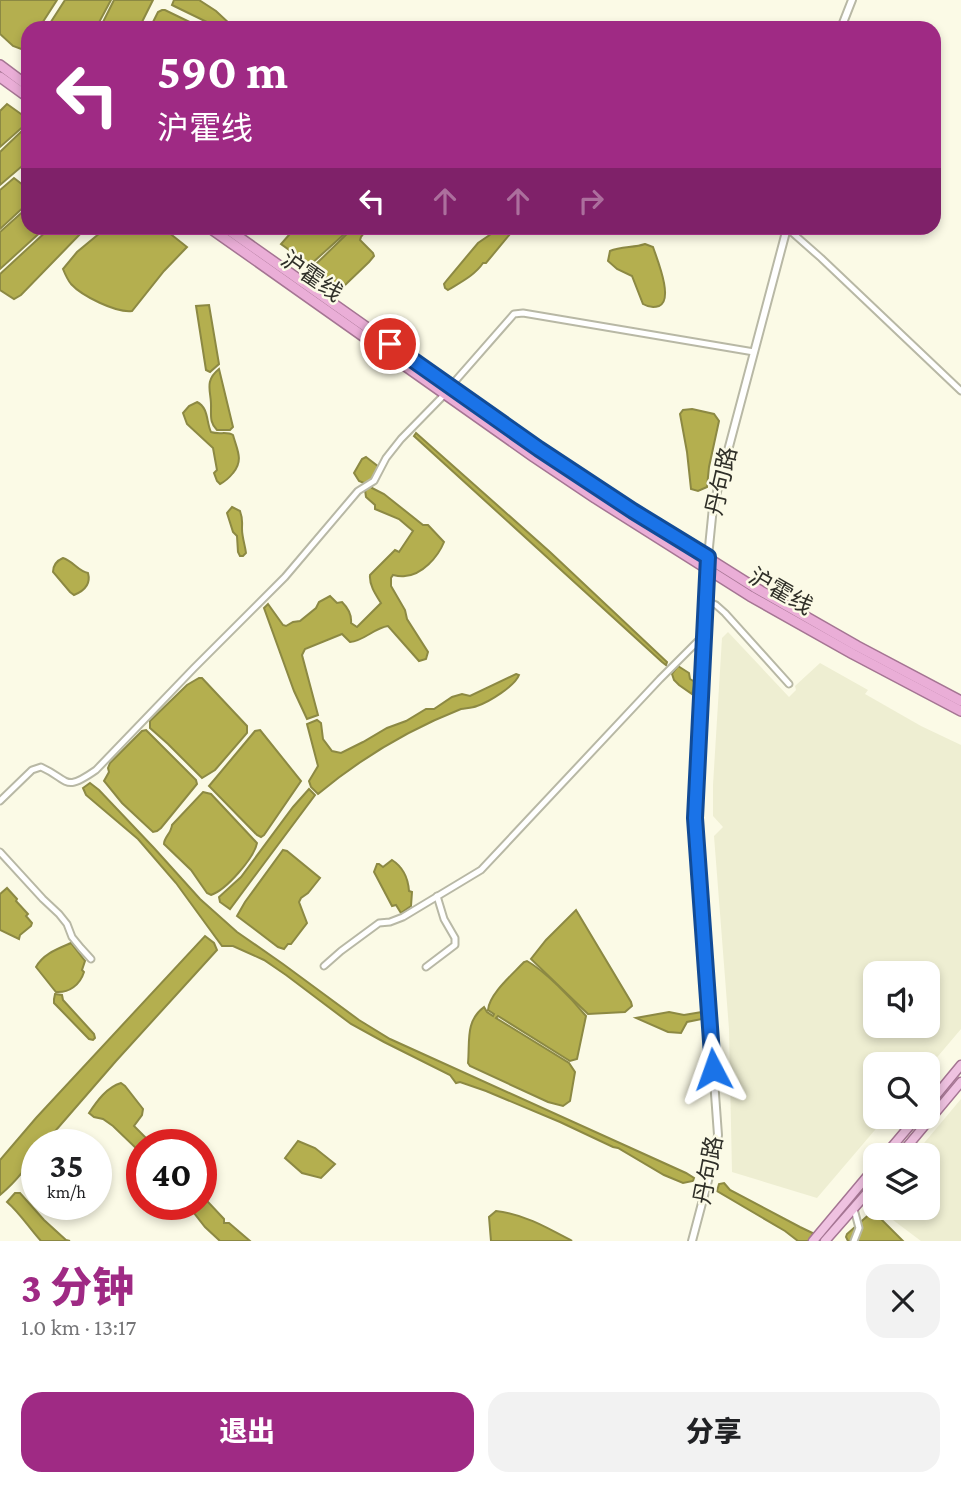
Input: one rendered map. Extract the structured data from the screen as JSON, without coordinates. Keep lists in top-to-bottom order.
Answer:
{
  "streets": {
    "highway": ["沪霍线"],
    "street": ["丹句路"]
  },
  "crossings": [
    ["沪霍线", "丹句路"]
  ],
  "page": {
    "turn": ["590 m", "沪霍线"],
    "speed": "35 km/h",
    "limit": "40",
    "heading": ["3 分钟", "1.0 km · 13:17"],
    "buttons": ["退出", "分享"]
  }
}
